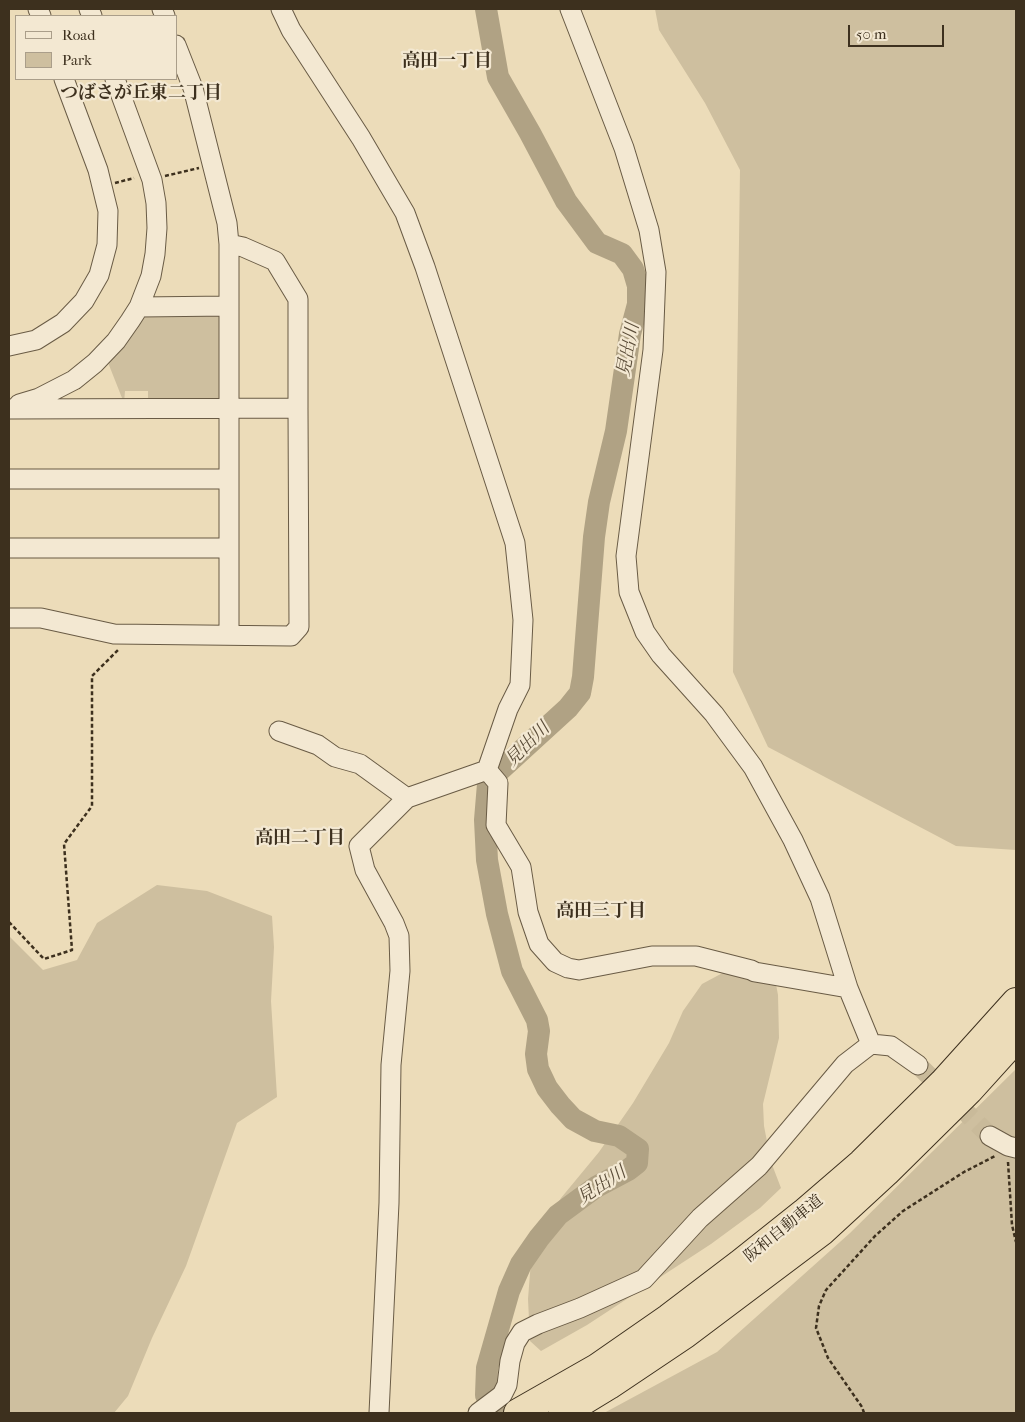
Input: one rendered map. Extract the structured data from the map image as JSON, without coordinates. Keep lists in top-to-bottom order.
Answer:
{
  "streets": {
    "highway": ["阪和自動車道"]
  },
  "districts": [
    "高田一丁目",
    "つばさが丘東二丁目",
    "高田二丁目",
    "高田三丁目"
  ],
  "water": ["見出川"],
  "legend": ["Road", "Park"],
  "scale_bar": "50 m"
}
